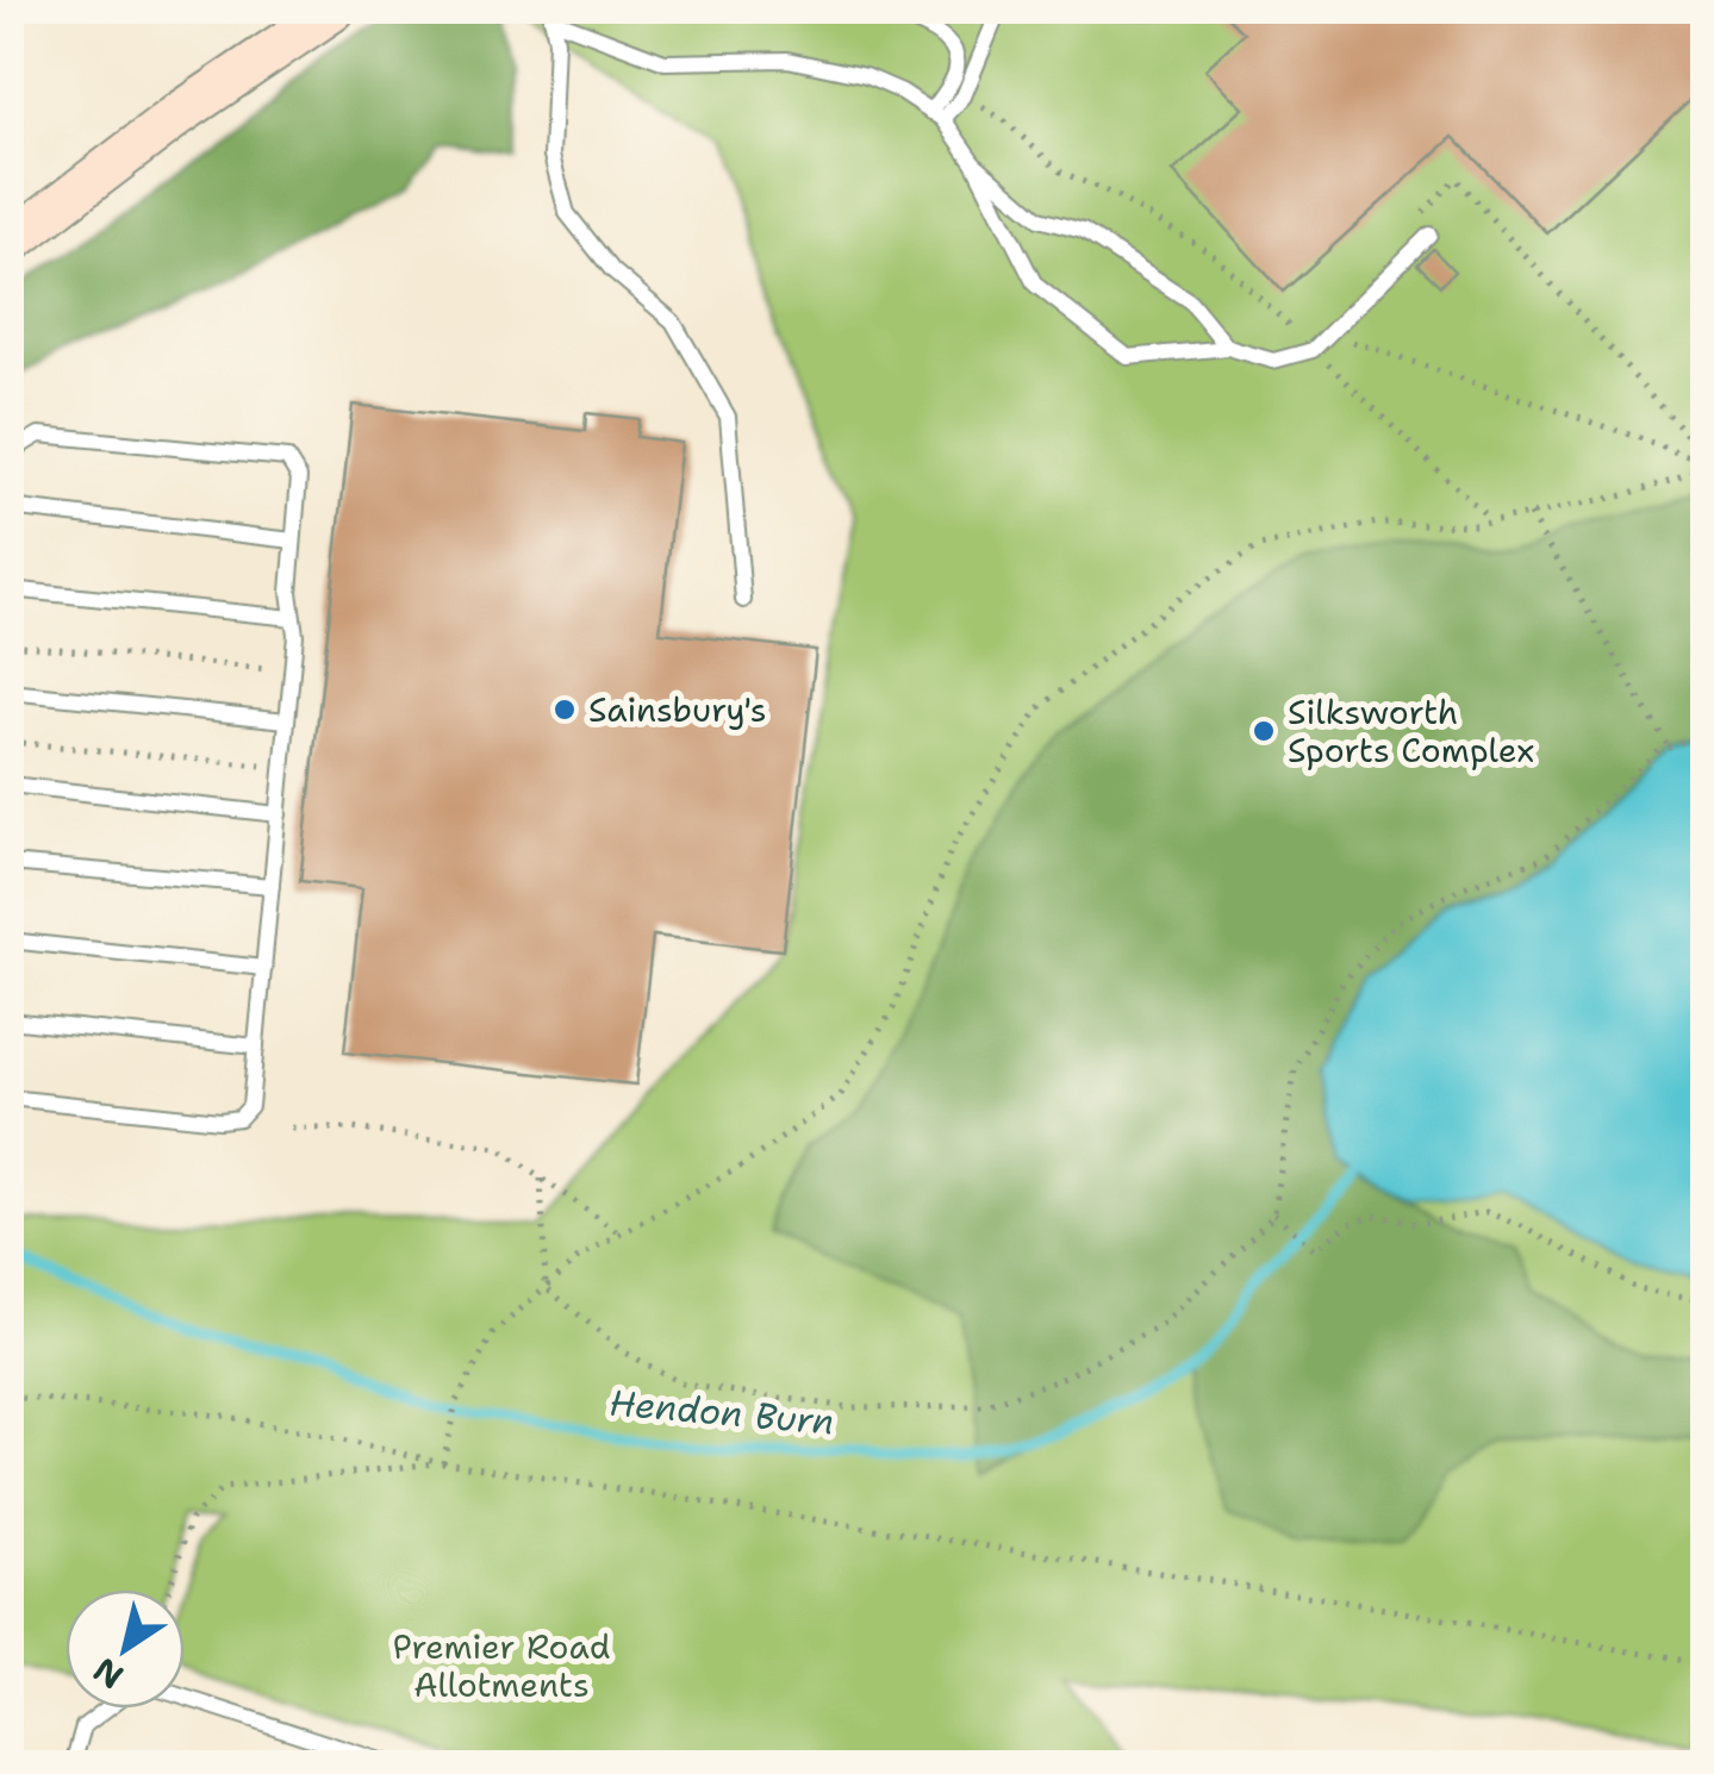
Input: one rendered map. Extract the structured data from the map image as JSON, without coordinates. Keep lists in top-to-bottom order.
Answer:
{
  "water": ["Hendon Burn"],
  "parks": ["Premier Road Allotments"],
  "places": ["Sainsbury's", "Silksworth Sports Complex"],
  "north": "bottom left"
}
